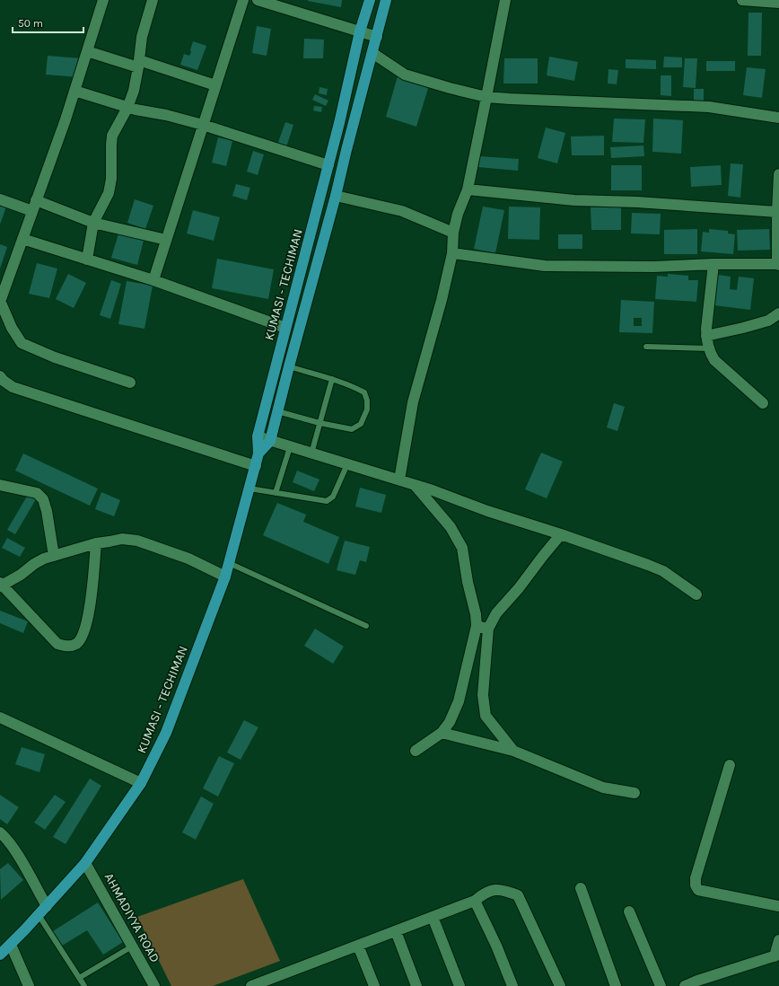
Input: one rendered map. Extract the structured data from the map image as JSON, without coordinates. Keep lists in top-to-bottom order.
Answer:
{
  "streets": {
    "highway": ["KUMASI - TECHIMAN"],
    "street": ["AHMADIYYA ROAD"]
  },
  "crossings": [
    ["KUMASI - TECHIMAN", "AHMADIYYA ROAD"]
  ],
  "scale_bar": "50 m"
}
